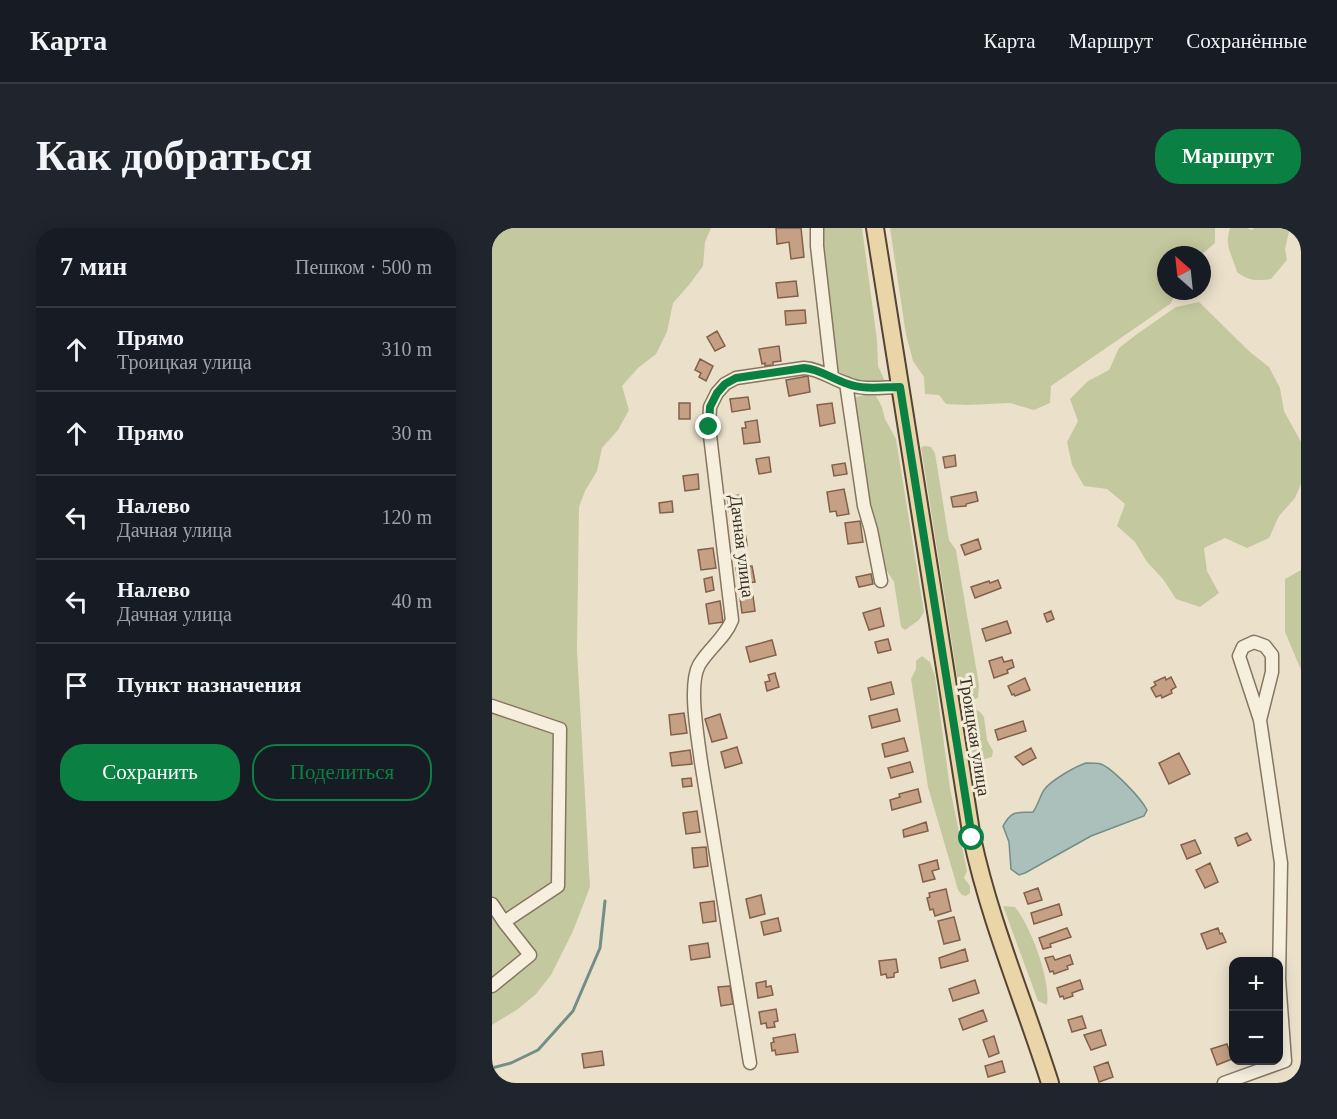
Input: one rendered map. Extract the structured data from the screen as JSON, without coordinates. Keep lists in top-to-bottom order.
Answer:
{
  "streets": {
    "main road": ["Троицкая улица"],
    "street": ["Дачная улица"]
  },
  "crossings": [
    ["Дачная улица", "Троицкая улица"]
  ],
  "north": "top left",
  "page": {
    "header": "Карта",
    "nav": ["Карта", "Маршрут", "Сохранённые"],
    "buttons": [
      "Маршрут",
      ["Сохранить", "Поделиться"]
    ],
    "title": "Как добраться",
    "heading": ["7 мин", "Пешком · 500 m"],
    "list": [
      ["Прямо", "Троицкая улица", "310 m"],
      ["Прямо", "30 m"],
      ["Налево", "Дачная улица", "120 m"],
      ["Налево", "Дачная улица", "40 m"],
      "Пункт назначения"
    ],
    "map_buttons": ["+", "−"]
  }
}
